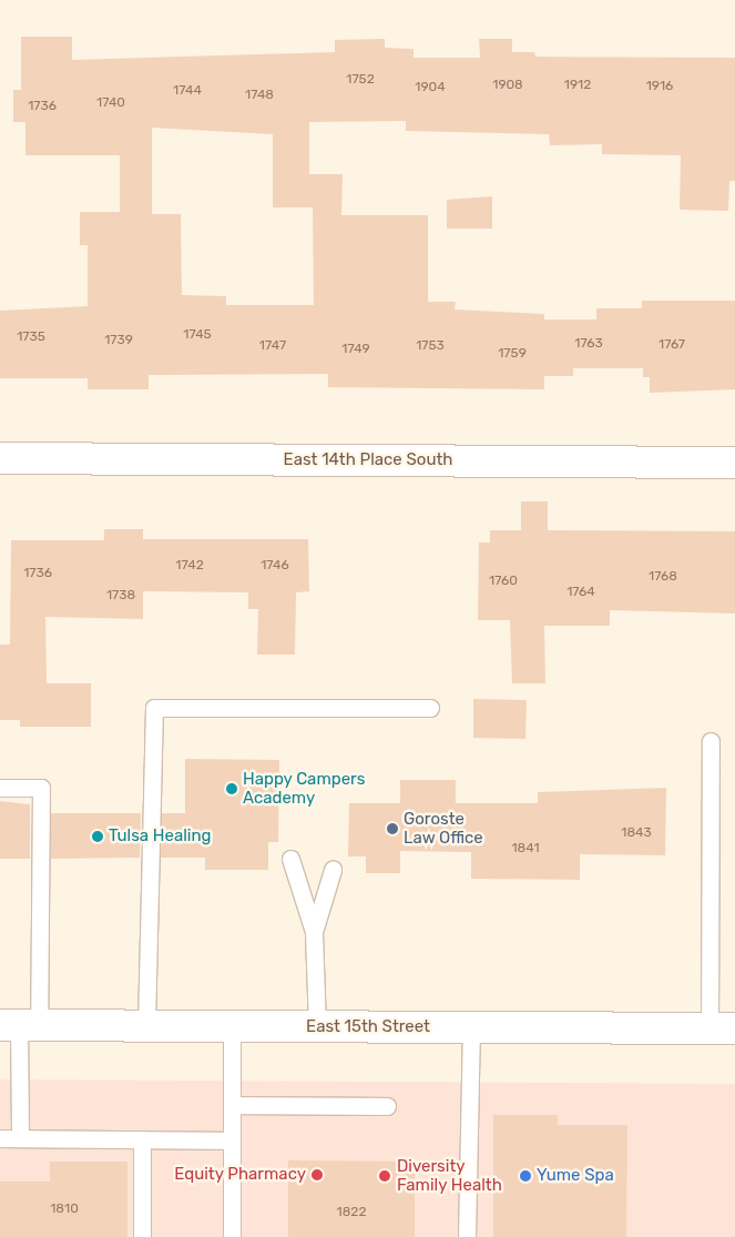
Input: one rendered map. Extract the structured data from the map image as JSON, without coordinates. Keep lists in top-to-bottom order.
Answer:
{
  "streets": {
    "street": ["East 14th Place South", "East 15th Street"]
  },
  "places": [
    "Happy Campers Academy",
    "Goroste Law Office",
    "Tulsa Healing",
    "Equity Pharmacy",
    "Diversity Family Health",
    "Yume Spa"
  ],
  "house_numbers": [
    "1752",
    "1908",
    "1912",
    "1916",
    "1904",
    "1744",
    "1748",
    "1740",
    "1736",
    "1745",
    "1735",
    "1739",
    "1763",
    "1767",
    "1747",
    "1753",
    "1749",
    "1759",
    "1742",
    "1746",
    "1736",
    "1768",
    "1760",
    "1764",
    "1738",
    "1843",
    "1841",
    "1810",
    "1822"
  ]
}
